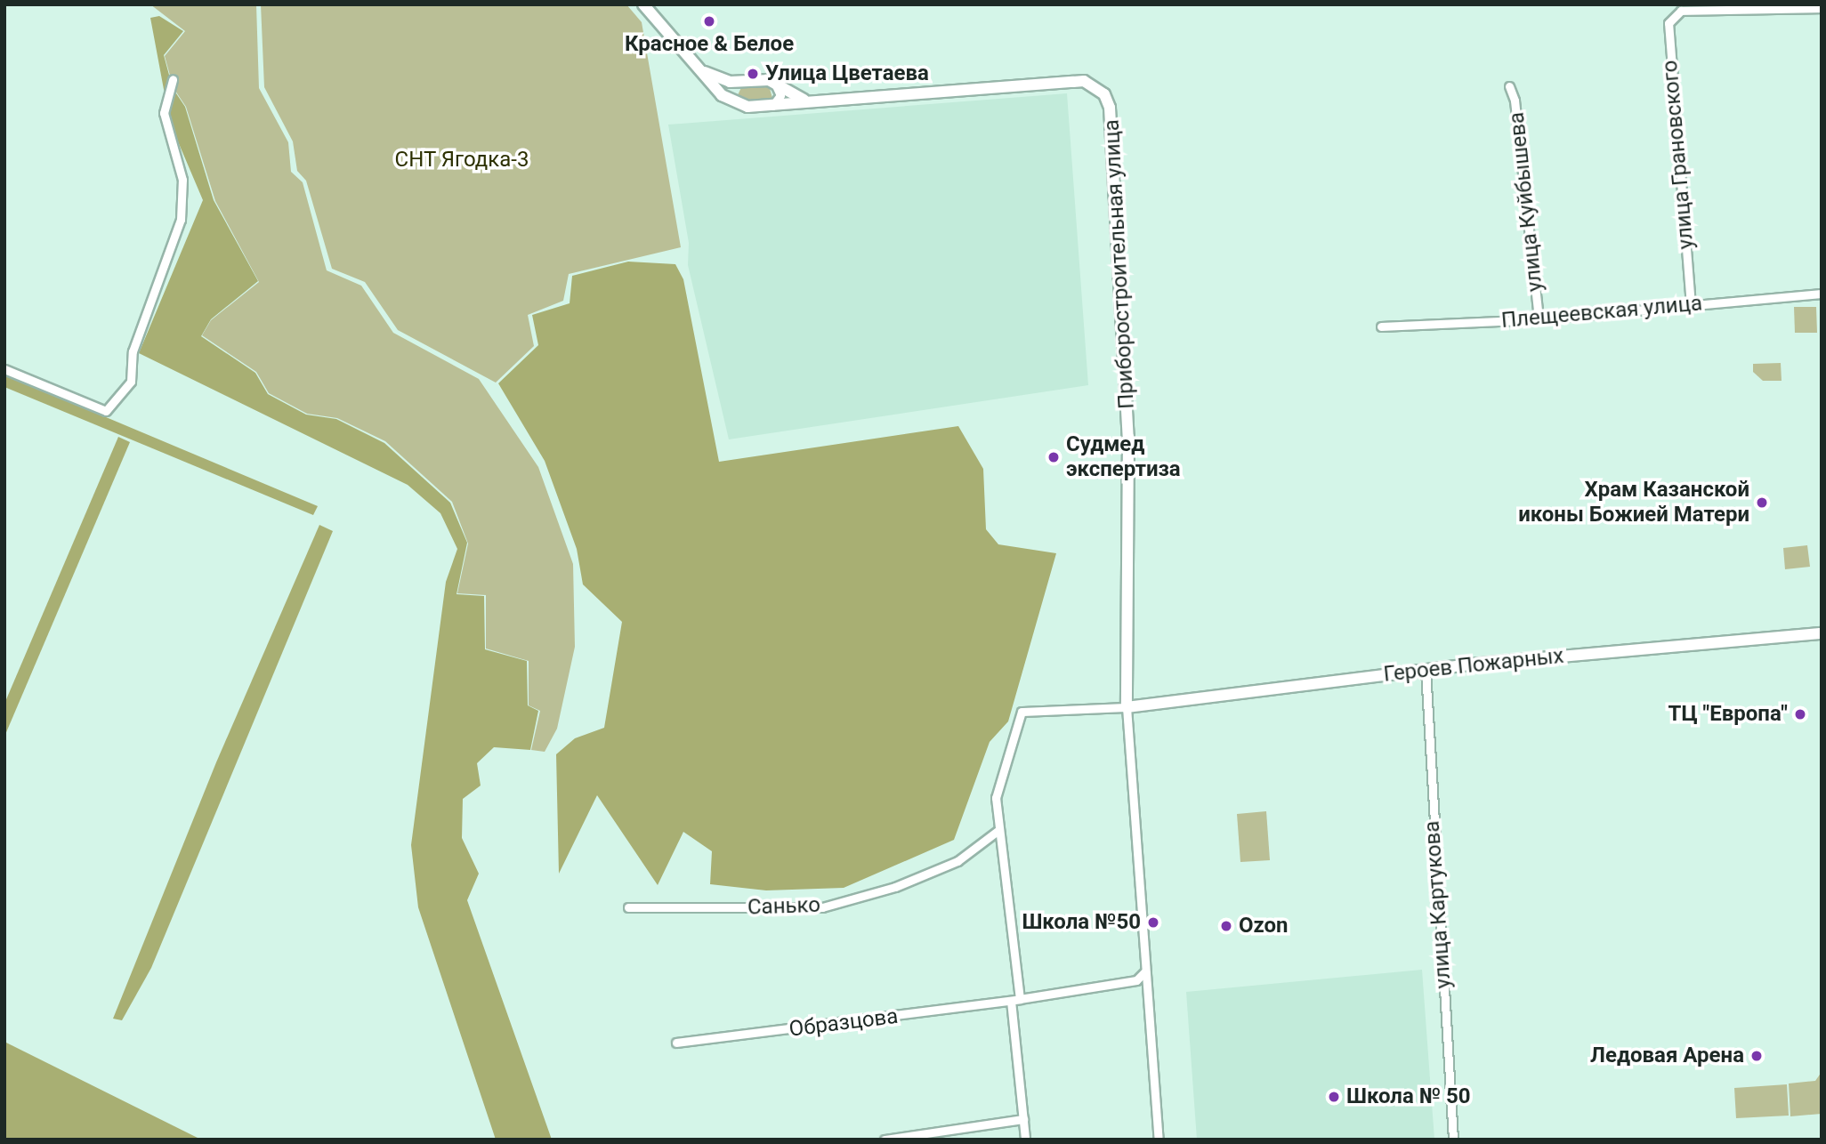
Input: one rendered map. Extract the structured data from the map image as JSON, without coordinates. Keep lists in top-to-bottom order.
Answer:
{
  "streets": {
    "main road": ["Приборостроительная улица", "Героев Пожарных"],
    "street": [
      "улица Грановского",
      "улица Куйбышева",
      "Плещеевская улица",
      "улица Картукова",
      "Санько",
      "Образцова"
    ]
  },
  "crossings": [
    ["улица Грановского", "Плещеевская улица"],
    ["улица Куйбышева", "Плещеевская улица"],
    ["Приборостроительная улица", "Героев Пожарных"],
    ["Героев Пожарных", "улица Картукова"]
  ],
  "parks": ["СНТ Ягодка-3"],
  "places": [
    "Красное & Белое",
    "Улица Цветаева",
    "Судмед экспертиза",
    "Храм Казанской иконы Божией Матери",
    "ТЦ \"Европа\"",
    "Школа №50",
    "Ozon",
    "Ледовая Арена",
    "Школа № 50"
  ]
}
